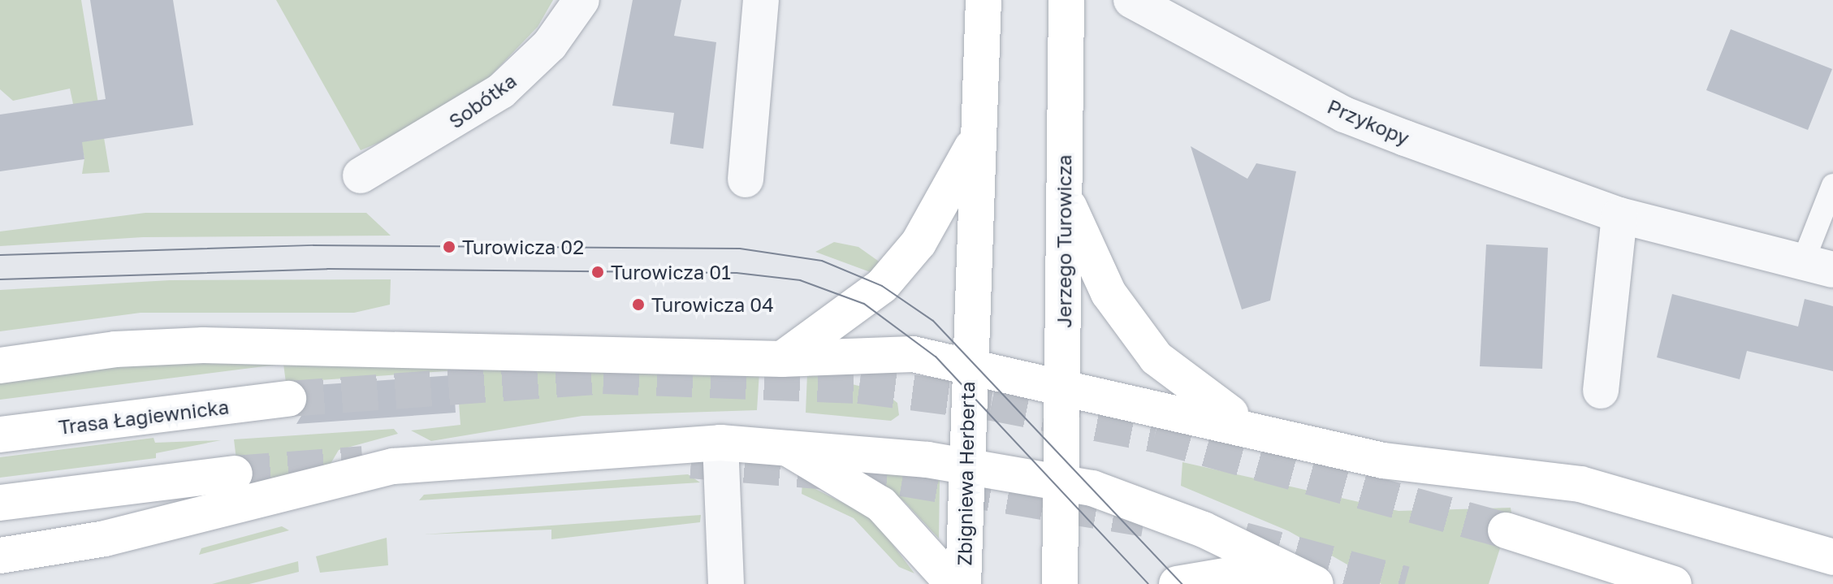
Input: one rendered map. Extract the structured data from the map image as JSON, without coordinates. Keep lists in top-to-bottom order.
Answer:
{
  "streets": {
    "main road": ["Jerzego Turowicza", "Trasa Łagiewnicka", "Zbigniewa Herberta"],
    "street": ["Sobótka", "Przykopy"]
  },
  "places": ["Turowicza 02", "Turowicza 01", "Turowicza 04"]
}
